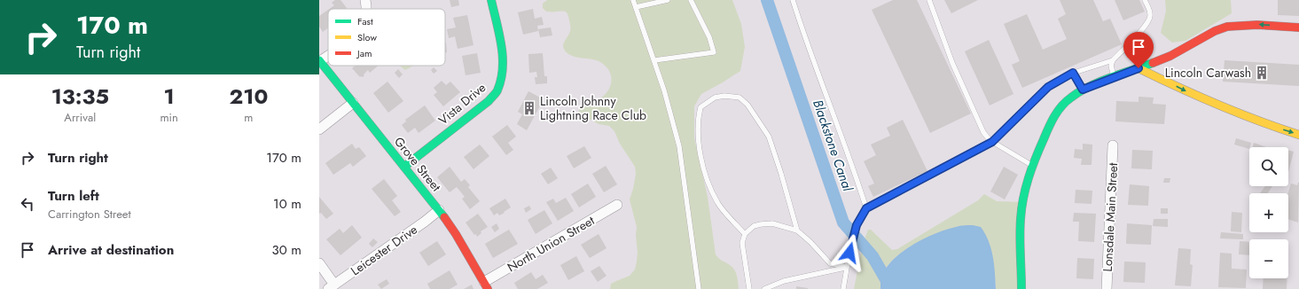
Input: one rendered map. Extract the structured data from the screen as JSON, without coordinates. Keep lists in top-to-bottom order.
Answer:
{
  "streets": {
    "street": [
      "Vista Drive",
      "Grove Street",
      "Lonsdale Main Street",
      "North Union Street",
      "Leicester Drive"
    ]
  },
  "crossings": [
    ["Vista Drive", "Grove Street"],
    ["Grove Street", "North Union Street"],
    ["Grove Street", "Leicester Drive"]
  ],
  "water": ["Blackstone Canal"],
  "places": {
    "building": ["Lincoln Carwash", "Lincoln Johnny Lightning Race Club"]
  },
  "legend": ["Fast", "Slow", "Jam"],
  "page": {
    "turn": ["170 m", "Turn right"],
    "eta": [
      "13:35",
      "Arrival",
      "1",
      "min",
      "210",
      "m"
    ],
    "list": [
      {
        "name": "Turn right",
        "value": "170 m"
      },
      {
        "name": "Turn left",
        "note": "Carrington Street",
        "value": "10 m"
      },
      {
        "name": "Arrive at destination",
        "value": "30 m"
      }
    ],
    "map_buttons": ["+", "−"]
  }
}
